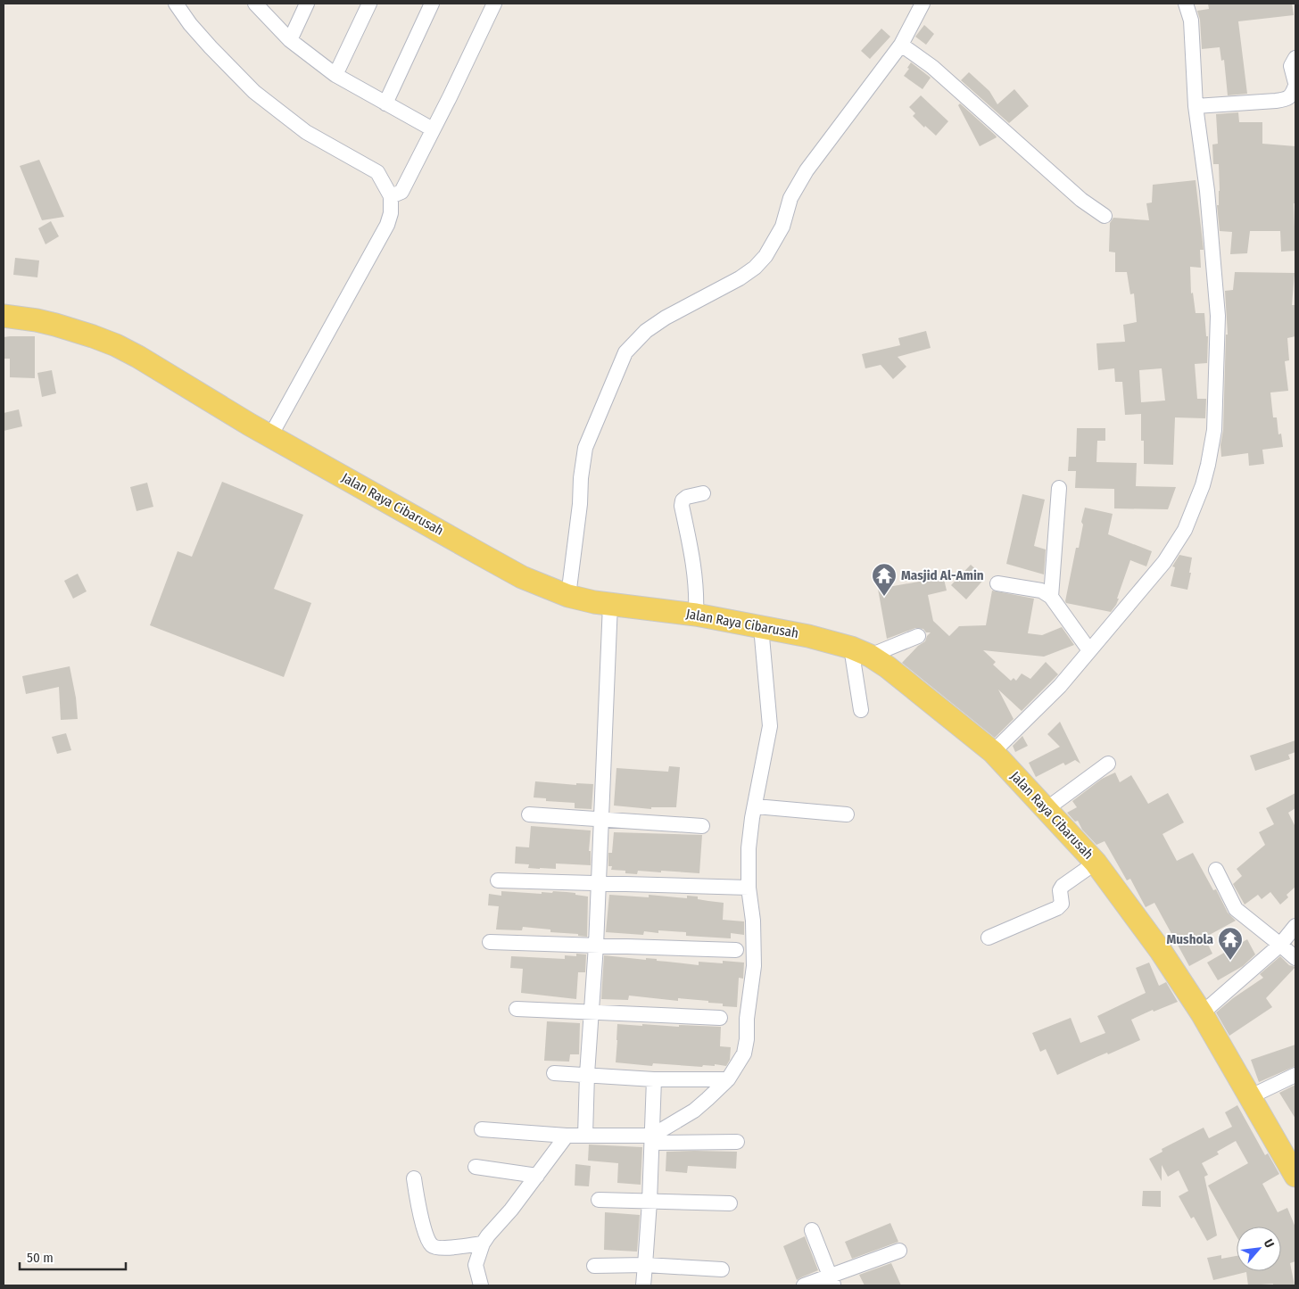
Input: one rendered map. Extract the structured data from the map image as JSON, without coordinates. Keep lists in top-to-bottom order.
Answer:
{
  "streets": {
    "main road": ["Jalan Raya Cibarusah"]
  },
  "places": {
    "temple": ["Masjid Al-Amin", "Mushola"]
  },
  "scale_bar": "50 m",
  "north": "top right"
}
